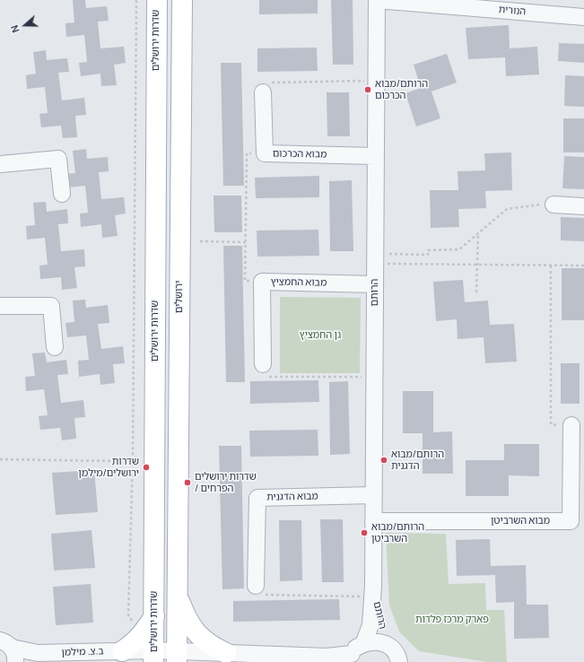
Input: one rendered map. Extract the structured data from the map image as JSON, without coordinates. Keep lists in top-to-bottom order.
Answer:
{
  "streets": {
    "main road": ["שדרות ירושלים", "ירושלים"],
    "street": [
      "הנורית",
      "מבוא הכרכום",
      "מבוא החמציץ",
      "הרותם",
      "מבוא הדגנית",
      "מבוא השרביטן",
      "ב.צ. מילמן"
    ]
  },
  "crossings": [
    ["הנורית", "הרותם"],
    ["שדרות ירושלים", "ב.צ. מילמן"],
    ["מבוא הכרכום", "הרותם"],
    ["מבוא החמציץ", "הרותם"],
    ["הרותם", "מבוא הדגנית"],
    ["הרותם", "מבוא השרביטן"],
    ["הרותם", "ב.צ. מילמן"]
  ],
  "parks": ["גן החמציץ", "פארק מרכז פלדות"],
  "places": [
    "הרותם/מבוא הכרכום",
    "הרותם/מבוא הדגנית",
    "שדרות ירושלים/מילמן",
    "שדרות ירושלים / הפרחים",
    "הרותם/מבוא השרביטן"
  ],
  "north": "left"
}
